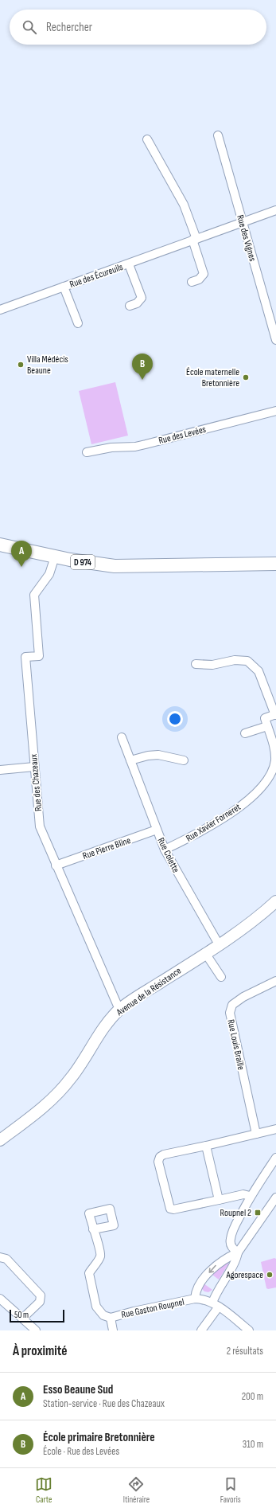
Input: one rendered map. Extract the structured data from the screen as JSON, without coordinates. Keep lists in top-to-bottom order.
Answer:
{
  "streets": {
    "main road": ["D 974", "Avenue de la Résistance"],
    "street": [
      "Rue des Vignes",
      "Rue des Écureuils",
      "Rue des Levées",
      "Rue des Chazeaux",
      "Rue Xavier Forneret",
      "Rue Pierre Bline",
      "Rue Colette",
      "Rue Louis Braille",
      "Rue Gaston Roupnel"
    ]
  },
  "crossings": [
    ["Rue des Vignes", "Rue des Écureuils"],
    ["D 974", "Rue des Chazeaux"],
    ["Rue des Chazeaux", "Rue Pierre Bline"],
    ["Rue des Chazeaux", "Avenue de la Résistance"],
    ["Rue Xavier Forneret", "Rue Colette"],
    ["Rue Pierre Bline", "Rue Colette"],
    ["Rue Colette", "Avenue de la Résistance"]
  ],
  "places": {
    "other": ["Villa Médécis Beaune", "École maternelle Bretonnière", "Agorespace"],
    "transit": ["Roupnel 2"]
  },
  "scale_bar": "50 m",
  "page": {
    "search": "Rechercher",
    "pins": ["B", "A"],
    "scale": "50 m",
    "heading": ["À proximité", "2 résultats"],
    "list": [
      {
        "mark": "A",
        "name": "Esso Beaune Sud",
        "note": "Station-service · Rue des Chazeaux",
        "value": "200 m"
      },
      {
        "mark": "B",
        "name": "École primaire Bretonnière",
        "note": "École · Rue des Levées",
        "value": "310 m"
      }
    ],
    "nav": ["Carte", "Itinéraire", "Favoris"]
  }
}
